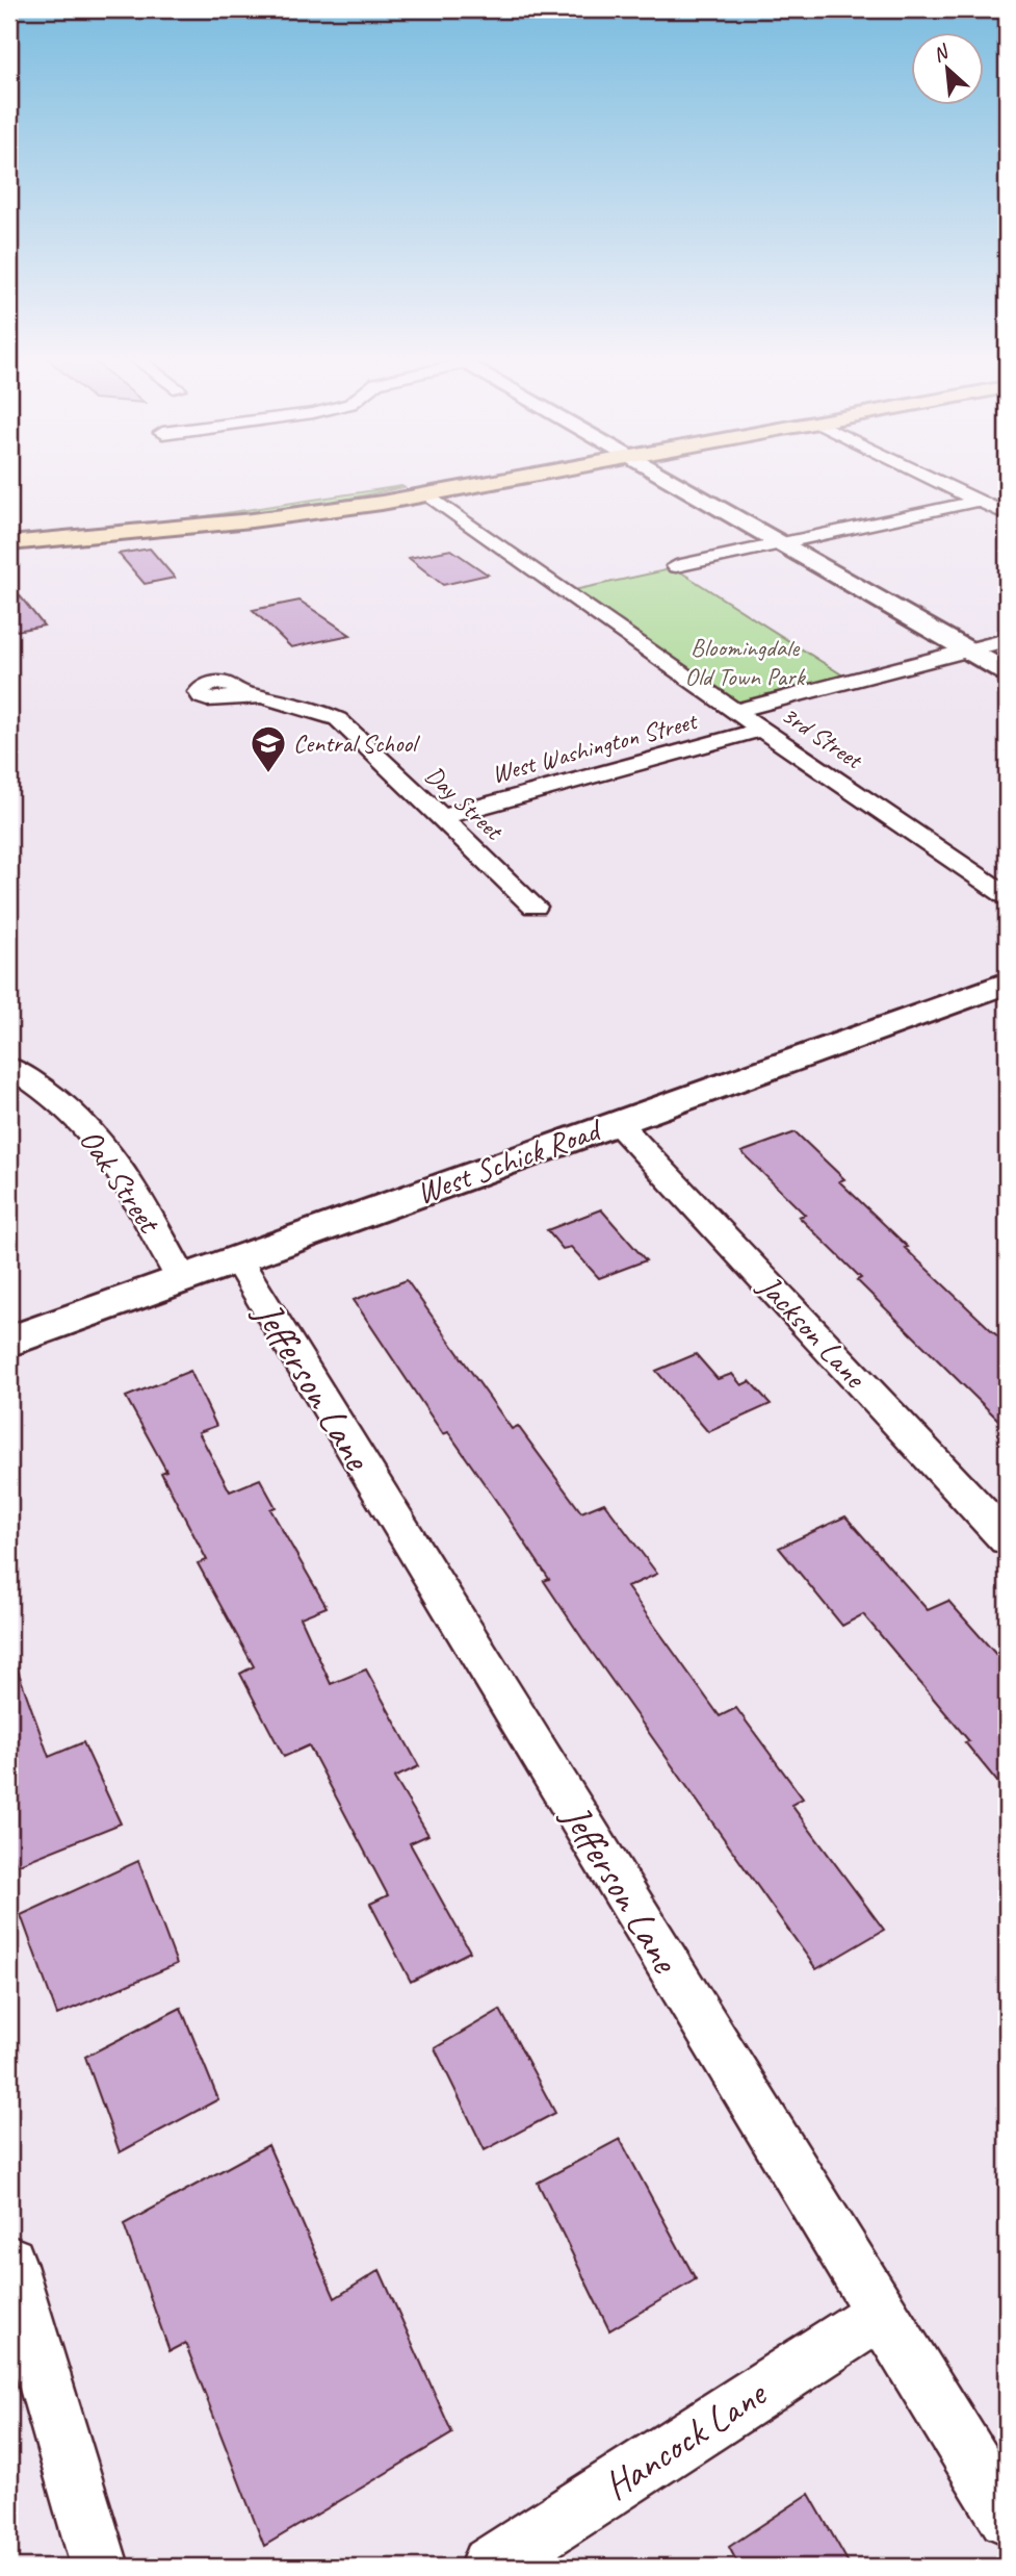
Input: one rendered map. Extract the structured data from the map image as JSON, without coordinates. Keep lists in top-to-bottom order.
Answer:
{
  "streets": {
    "main road": ["West Schick Road"],
    "street": [
      "3rd Street",
      "West Washington Street",
      "Day Street",
      "Oak Street",
      "Jackson Lane",
      "Jefferson Lane",
      "Hancock Lane"
    ]
  },
  "crossings": [
    ["3rd Street", "West Washington Street"],
    ["West Washington Street", "Day Street"],
    ["West Schick Road", "Oak Street"],
    ["West Schick Road", "Jackson Lane"],
    ["West Schick Road", "Jefferson Lane"],
    ["Jefferson Lane", "Hancock Lane"]
  ],
  "parks": ["Bloomingdale Old Town Park"],
  "places": {
    "school or university": ["Central School"]
  },
  "north": "top left"
}
